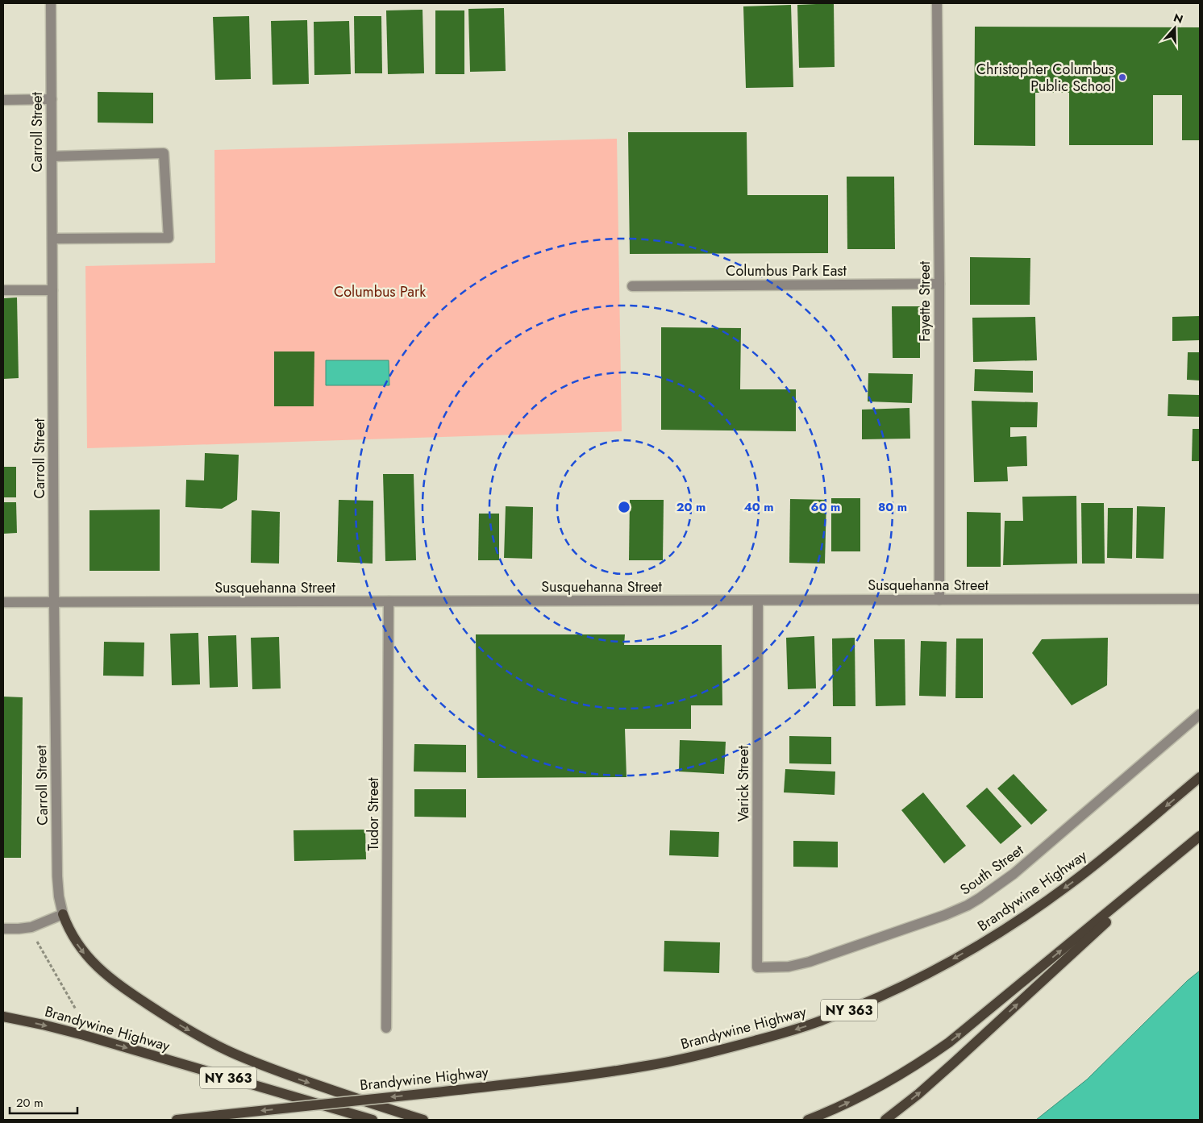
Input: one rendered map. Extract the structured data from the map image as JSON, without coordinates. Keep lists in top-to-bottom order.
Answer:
{
  "streets": {
    "main road": ["Brandywine Highway", "NY 363"],
    "street": [
      "Carroll Street",
      "Columbus Park East",
      "Fayette Street",
      "Susquehanna Street",
      "Varick Street",
      "Tudor Street",
      "South Street"
    ]
  },
  "crossings": [
    ["Carroll Street", "Susquehanna Street"],
    ["Columbus Park East", "Fayette Street"],
    ["Fayette Street", "Susquehanna Street"],
    ["Susquehanna Street", "Varick Street"],
    ["Susquehanna Street", "Tudor Street"],
    ["Varick Street", "South Street"]
  ],
  "parks": ["Columbus Park"],
  "places": ["Christopher Columbus Public School"],
  "scale_bar": "20 m",
  "north": "top",
  "rings": [
    "20 m",
    "40 m",
    "60 m",
    "80 m"
  ]
}
